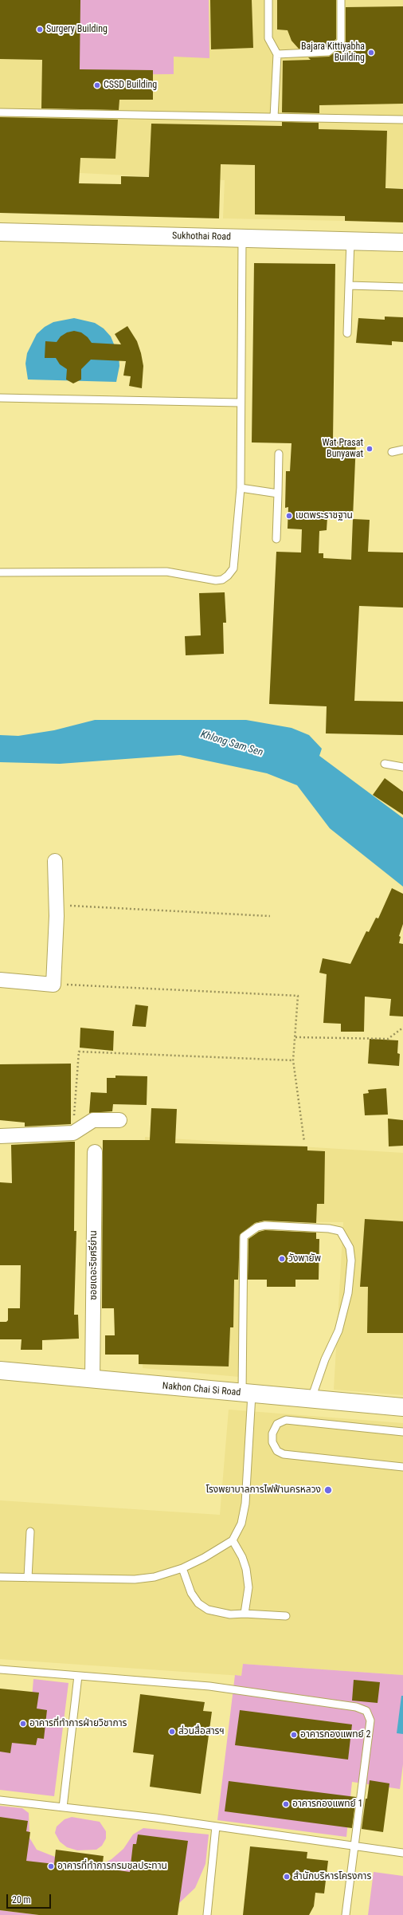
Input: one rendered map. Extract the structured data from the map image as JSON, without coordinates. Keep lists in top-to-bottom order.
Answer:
{
  "streets": {
    "street": ["Sukhothai Road", "ซอยเดอะริชศรีย่าน", "Nakhon Chai Si Road"]
  },
  "crossings": [
    ["ซอยเดอะริชศรีย่าน", "Nakhon Chai Si Road"]
  ],
  "water": ["Khlong Sam Sen"],
  "places": [
    "Surgery Building",
    "Bajara Kittiyabha Building",
    "CSSD Building",
    "Wat Prasat Bunyawat",
    "เขตพระราชฐาน",
    "วังพายัพ",
    "โรงพยาบาลการไฟฟ้านครหลวง",
    "อาคารที่ทำการฝ่ายวิชาการ",
    "ส่วนสื่อสารฯ",
    "อาคารกองแพทย์ 2",
    "อาคารกองแพทย์ 1",
    "อาคารที่ทำการกรมชลประทาน",
    "สำนักบริหารโครงการ"
  ],
  "scale_bar": "20 m"
}
